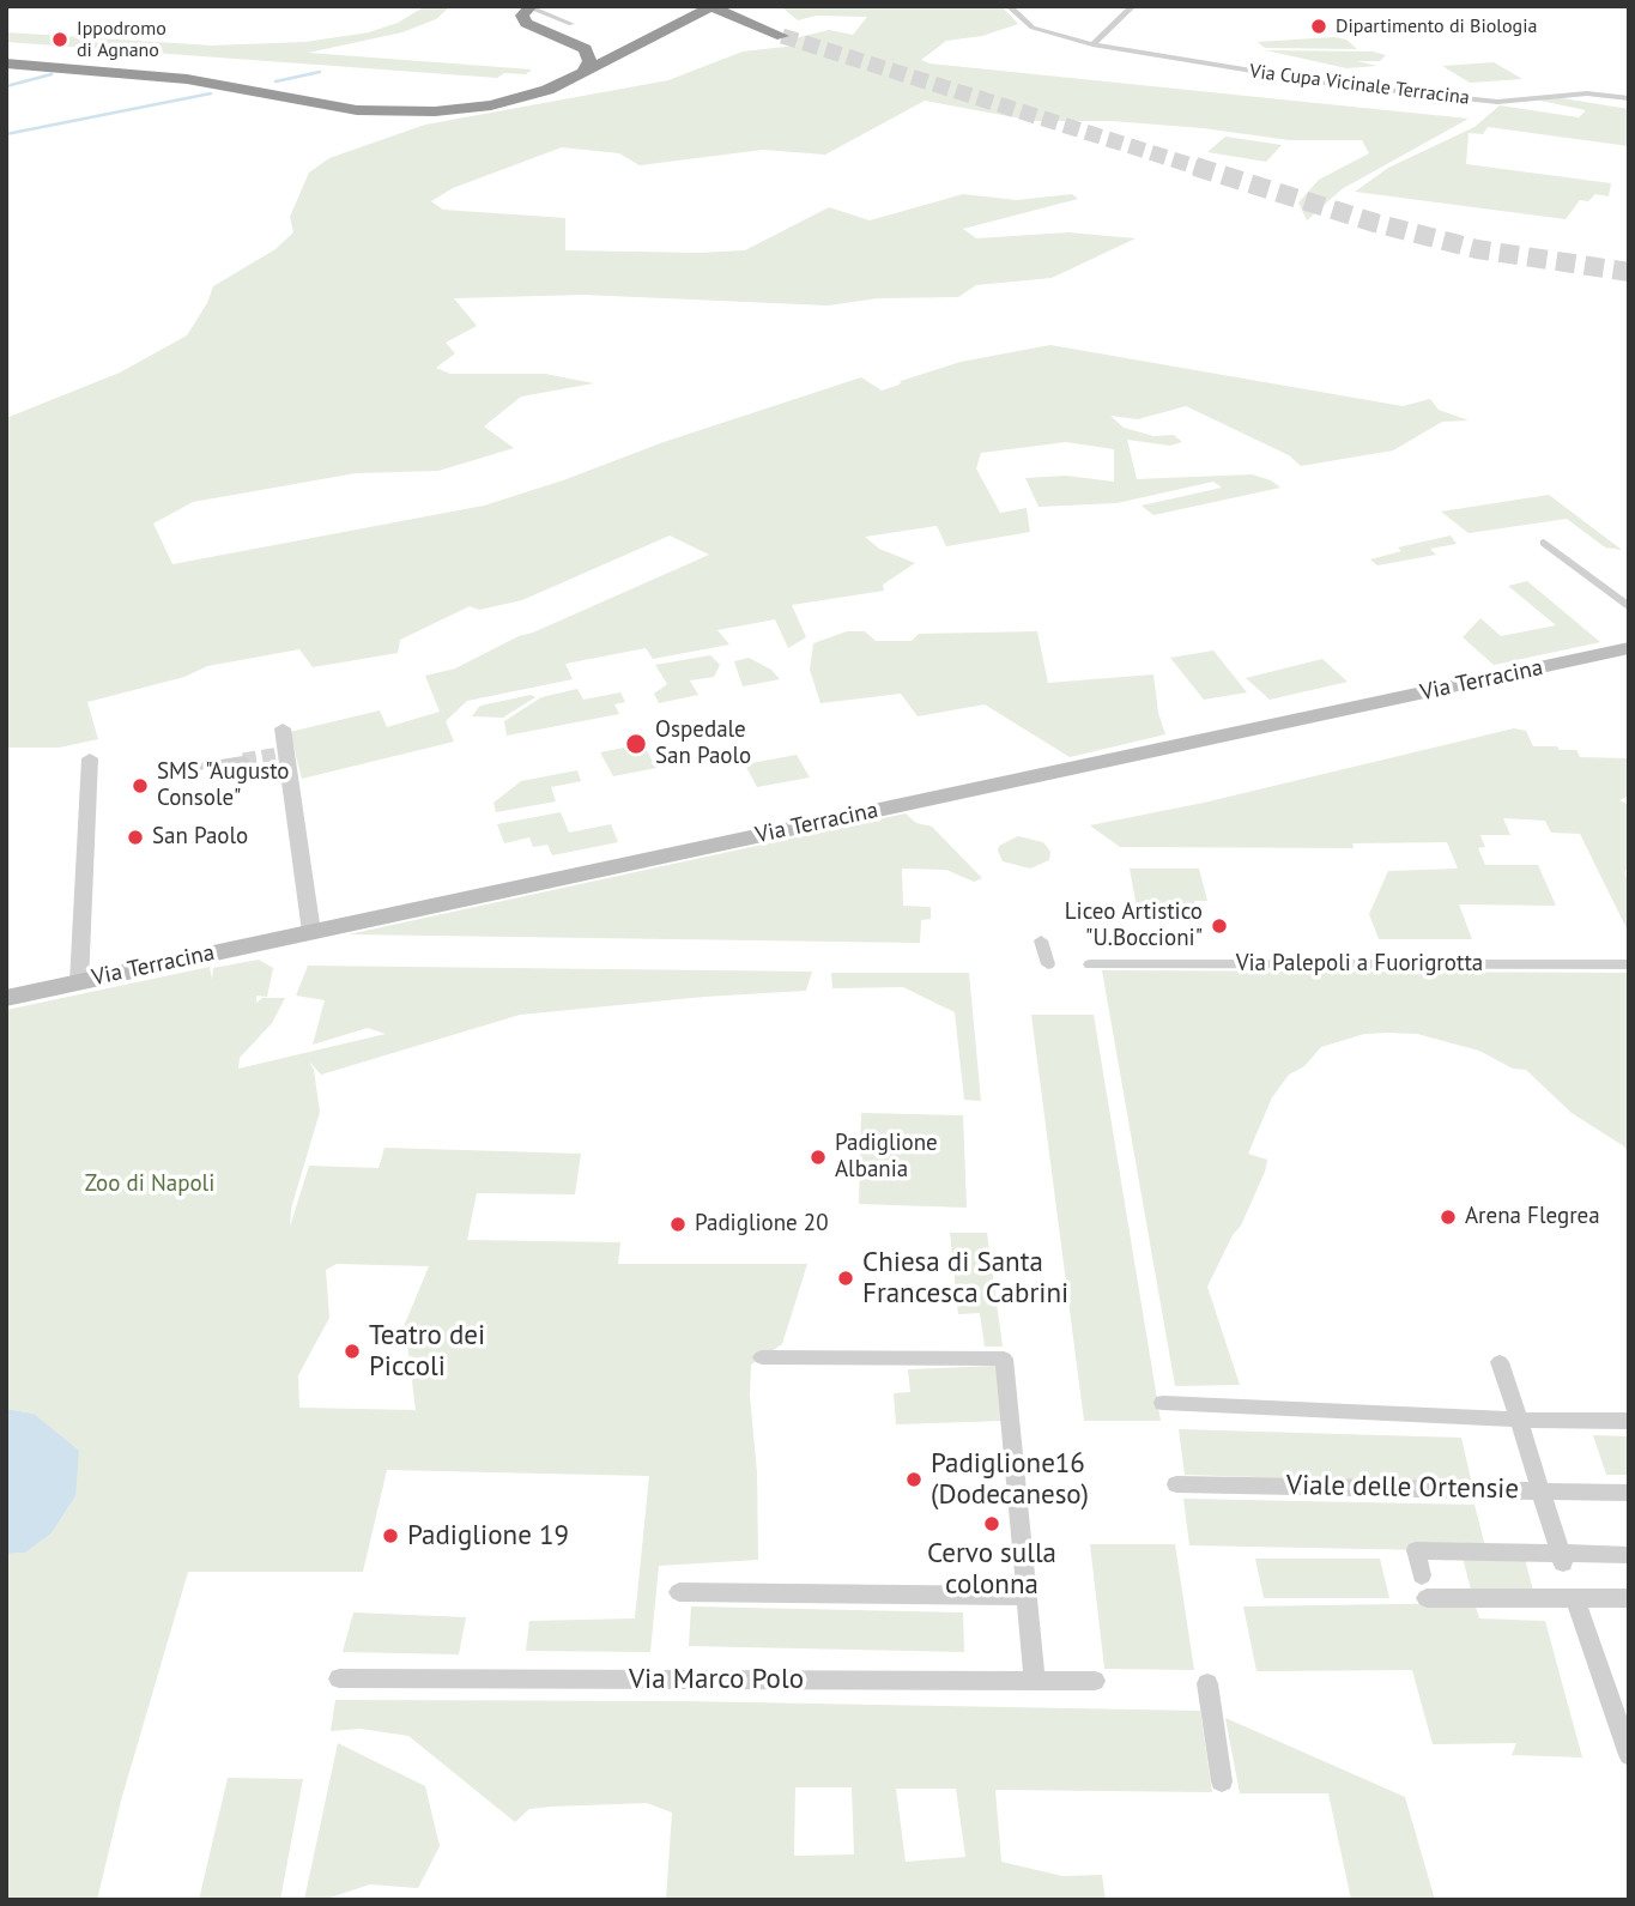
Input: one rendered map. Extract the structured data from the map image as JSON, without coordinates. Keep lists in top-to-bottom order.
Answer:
{
  "streets": {
    "main road": ["Via Terracina"],
    "street": [
      "Via Cupa Vicinale Terracina",
      "Via Palepoli a Fuorigrotta",
      "Viale delle Ortensie",
      "Via Marco Polo"
    ]
  },
  "parks": ["Zoo di Napoli"],
  "places": [
    "Dipartimento di Biologia",
    "Ippodromo di Agnano",
    "Ospedale San Paolo",
    "SMS \"Augusto Console\"",
    "San Paolo",
    "Liceo Artistico \"U.Boccioni\"",
    "Padiglione Albania",
    "Arena Flegrea",
    "Padiglione 20",
    "Chiesa di Santa Francesca Cabrini",
    "Teatro dei Piccoli",
    "Padiglione16 (Dodecaneso)",
    "Cervo sulla colonna",
    "Padiglione 19"
  ]
}
